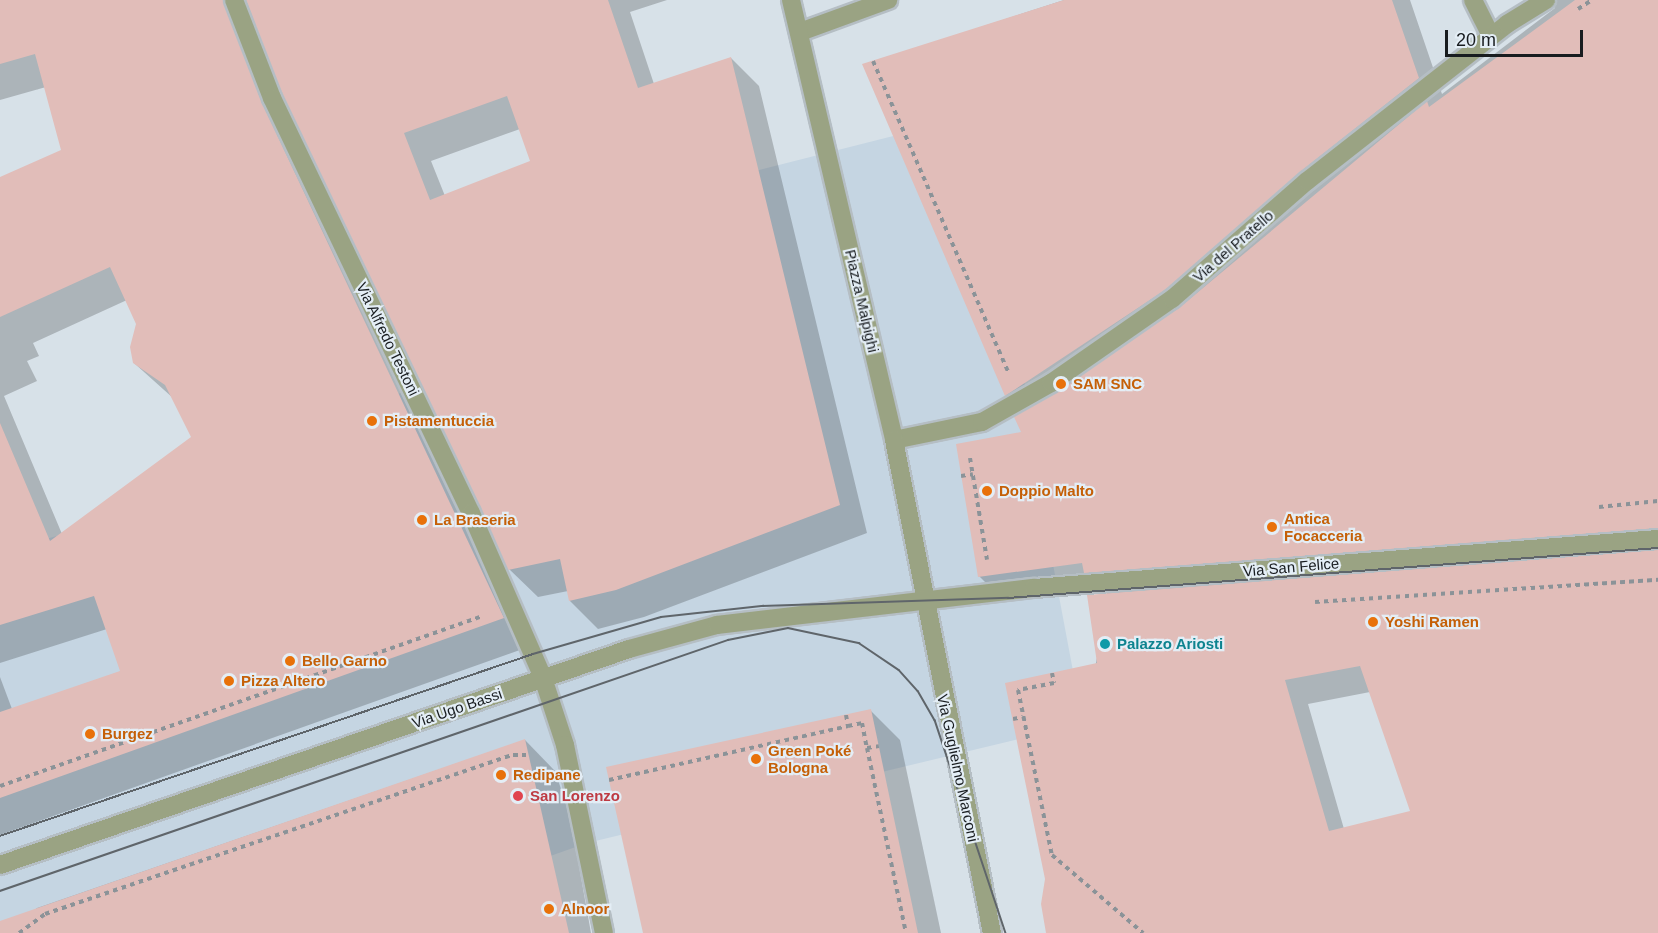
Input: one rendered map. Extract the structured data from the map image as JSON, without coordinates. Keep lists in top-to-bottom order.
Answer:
{
  "streets": {
    "street": [
      "Via del Pratello",
      "Piazza Malpighi",
      "Via Alfredo Testoni",
      "Via San Felice",
      "Via Ugo Bassi",
      "Via Guglielmo Marconi"
    ]
  },
  "crossings": [
    ["Via del Pratello", "Piazza Malpighi"],
    ["Piazza Malpighi", "Via San Felice"],
    ["Piazza Malpighi", "Via Ugo Bassi"],
    ["Piazza Malpighi", "Via Guglielmo Marconi"],
    ["Via Alfredo Testoni", "Via Ugo Bassi"],
    ["Via San Felice", "Via Ugo Bassi"],
    ["Via San Felice", "Via Guglielmo Marconi"],
    ["Via Ugo Bassi", "Via Guglielmo Marconi"]
  ],
  "places": [
    "SAM SNC",
    "Pistamentuccia",
    "Doppio Malto",
    "La Braseria",
    "Antica Focacceria",
    "Yoshi Ramen",
    "Palazzo Ariosti",
    "Bello Garno",
    "Pizza Altero",
    "Burgez",
    "Green Poké Bologna",
    "Redipane",
    "San Lorenzo",
    "Alnoor"
  ],
  "scale_bar": "20 m"
}
